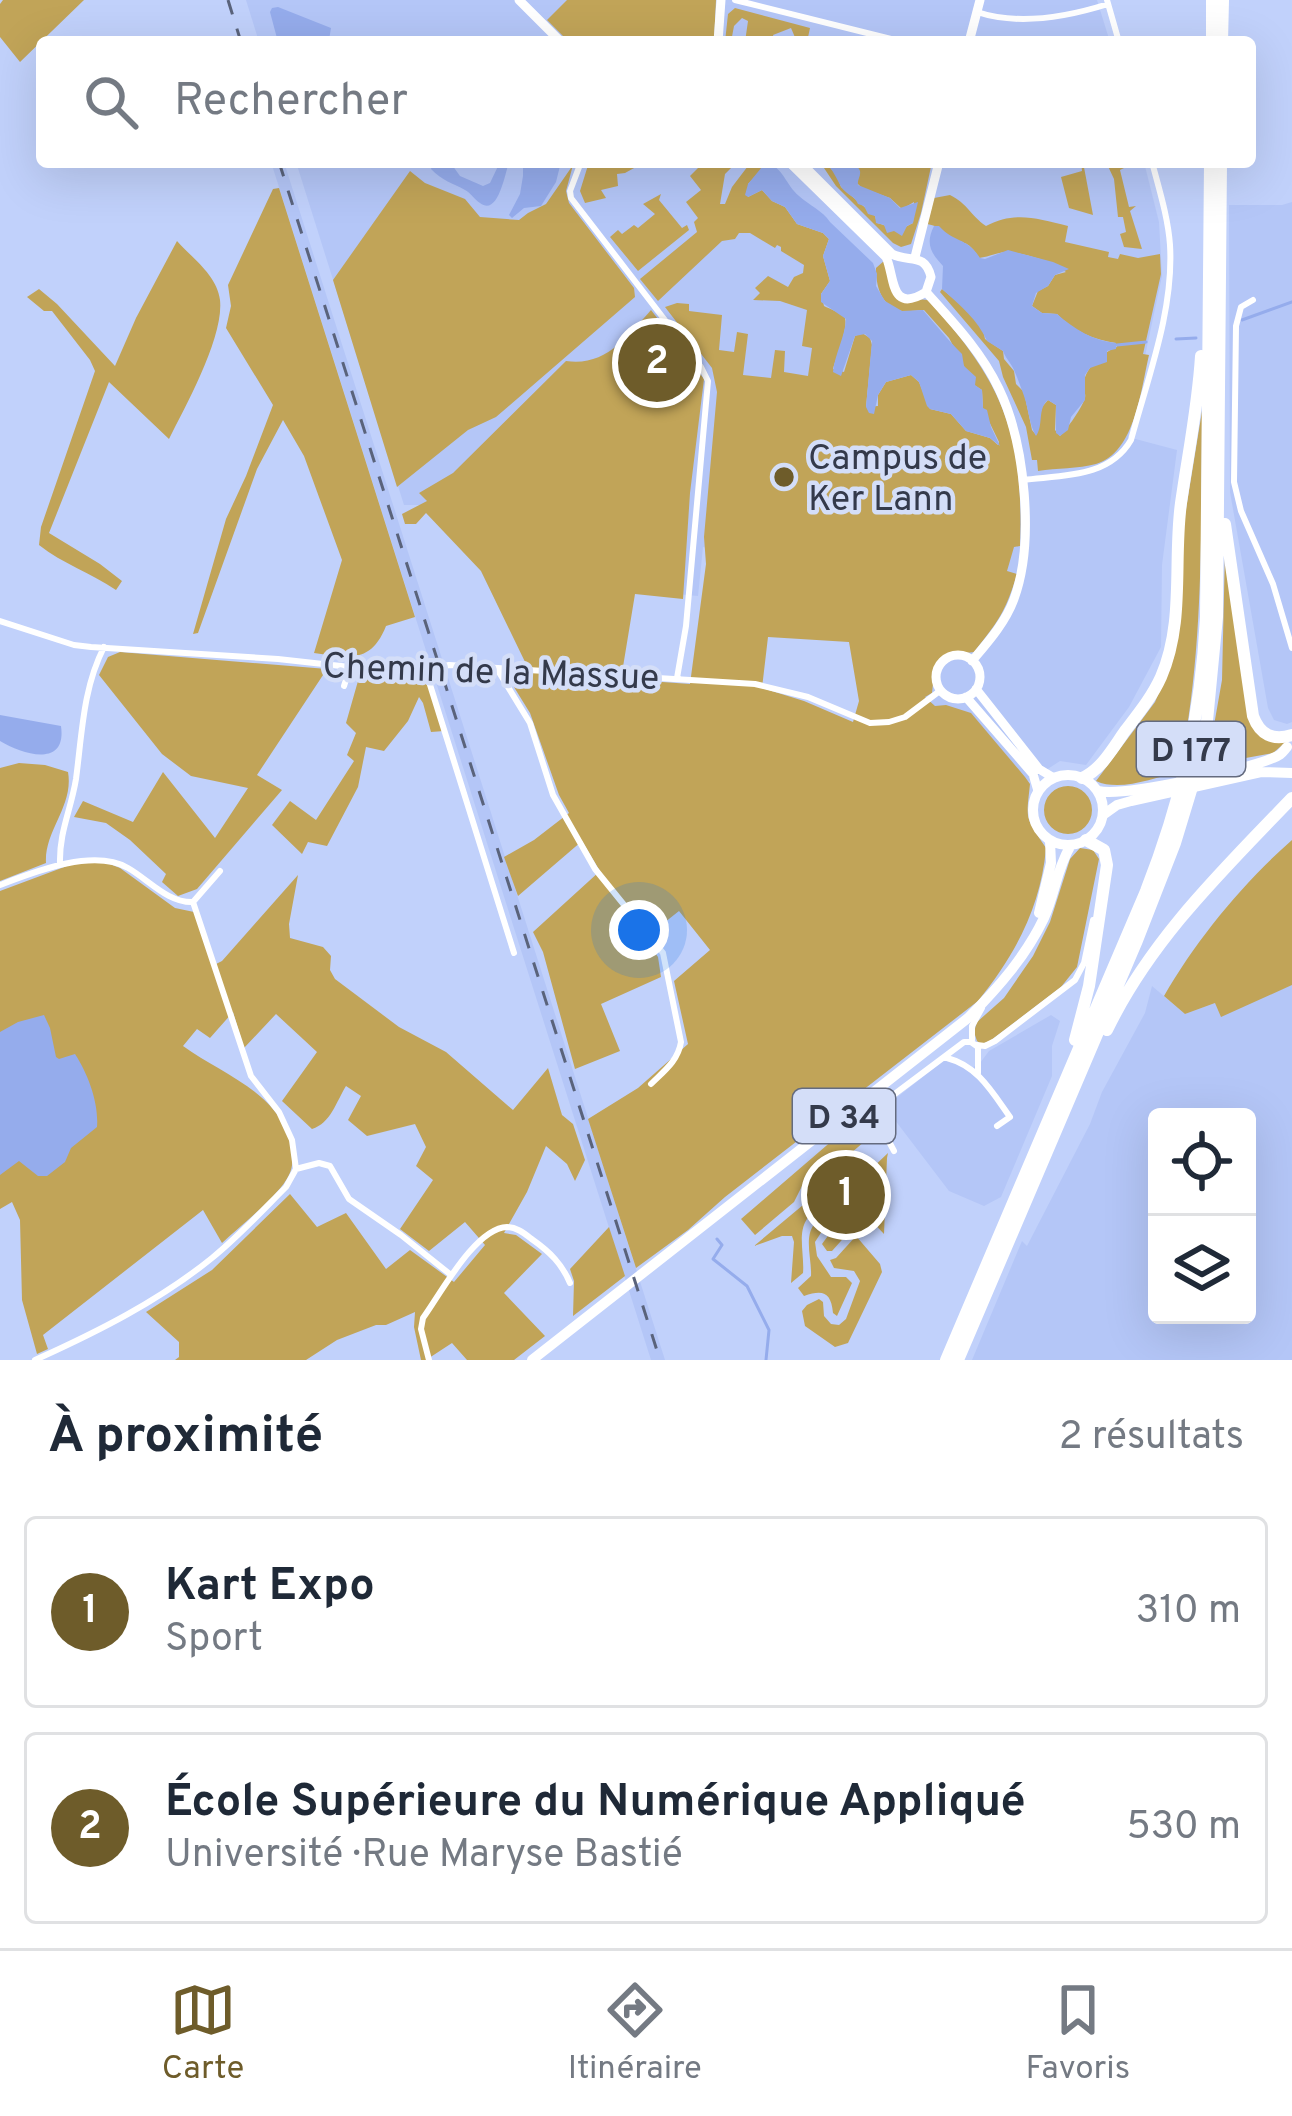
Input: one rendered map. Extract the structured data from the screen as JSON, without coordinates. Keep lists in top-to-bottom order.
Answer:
{
  "streets": {
    "highway": ["D 177"],
    "main road": ["D 34"],
    "street": ["Chemin de la Massue"]
  },
  "places": ["Campus de Ker Lann"],
  "page": {
    "search": "Rechercher",
    "pins": ["2", "1"],
    "heading": ["À proximité", "2 résultats"],
    "list": [
      {
        "mark": "1",
        "name": "Kart Expo",
        "note": "Sport",
        "value": "310 m"
      },
      {
        "mark": "2",
        "name": "École Supérieure du Numérique Appliqué",
        "note": "Université · Rue Maryse Bastié",
        "value": "530 m"
      }
    ],
    "nav": ["Carte", "Itinéraire", "Favoris"]
  }
}
